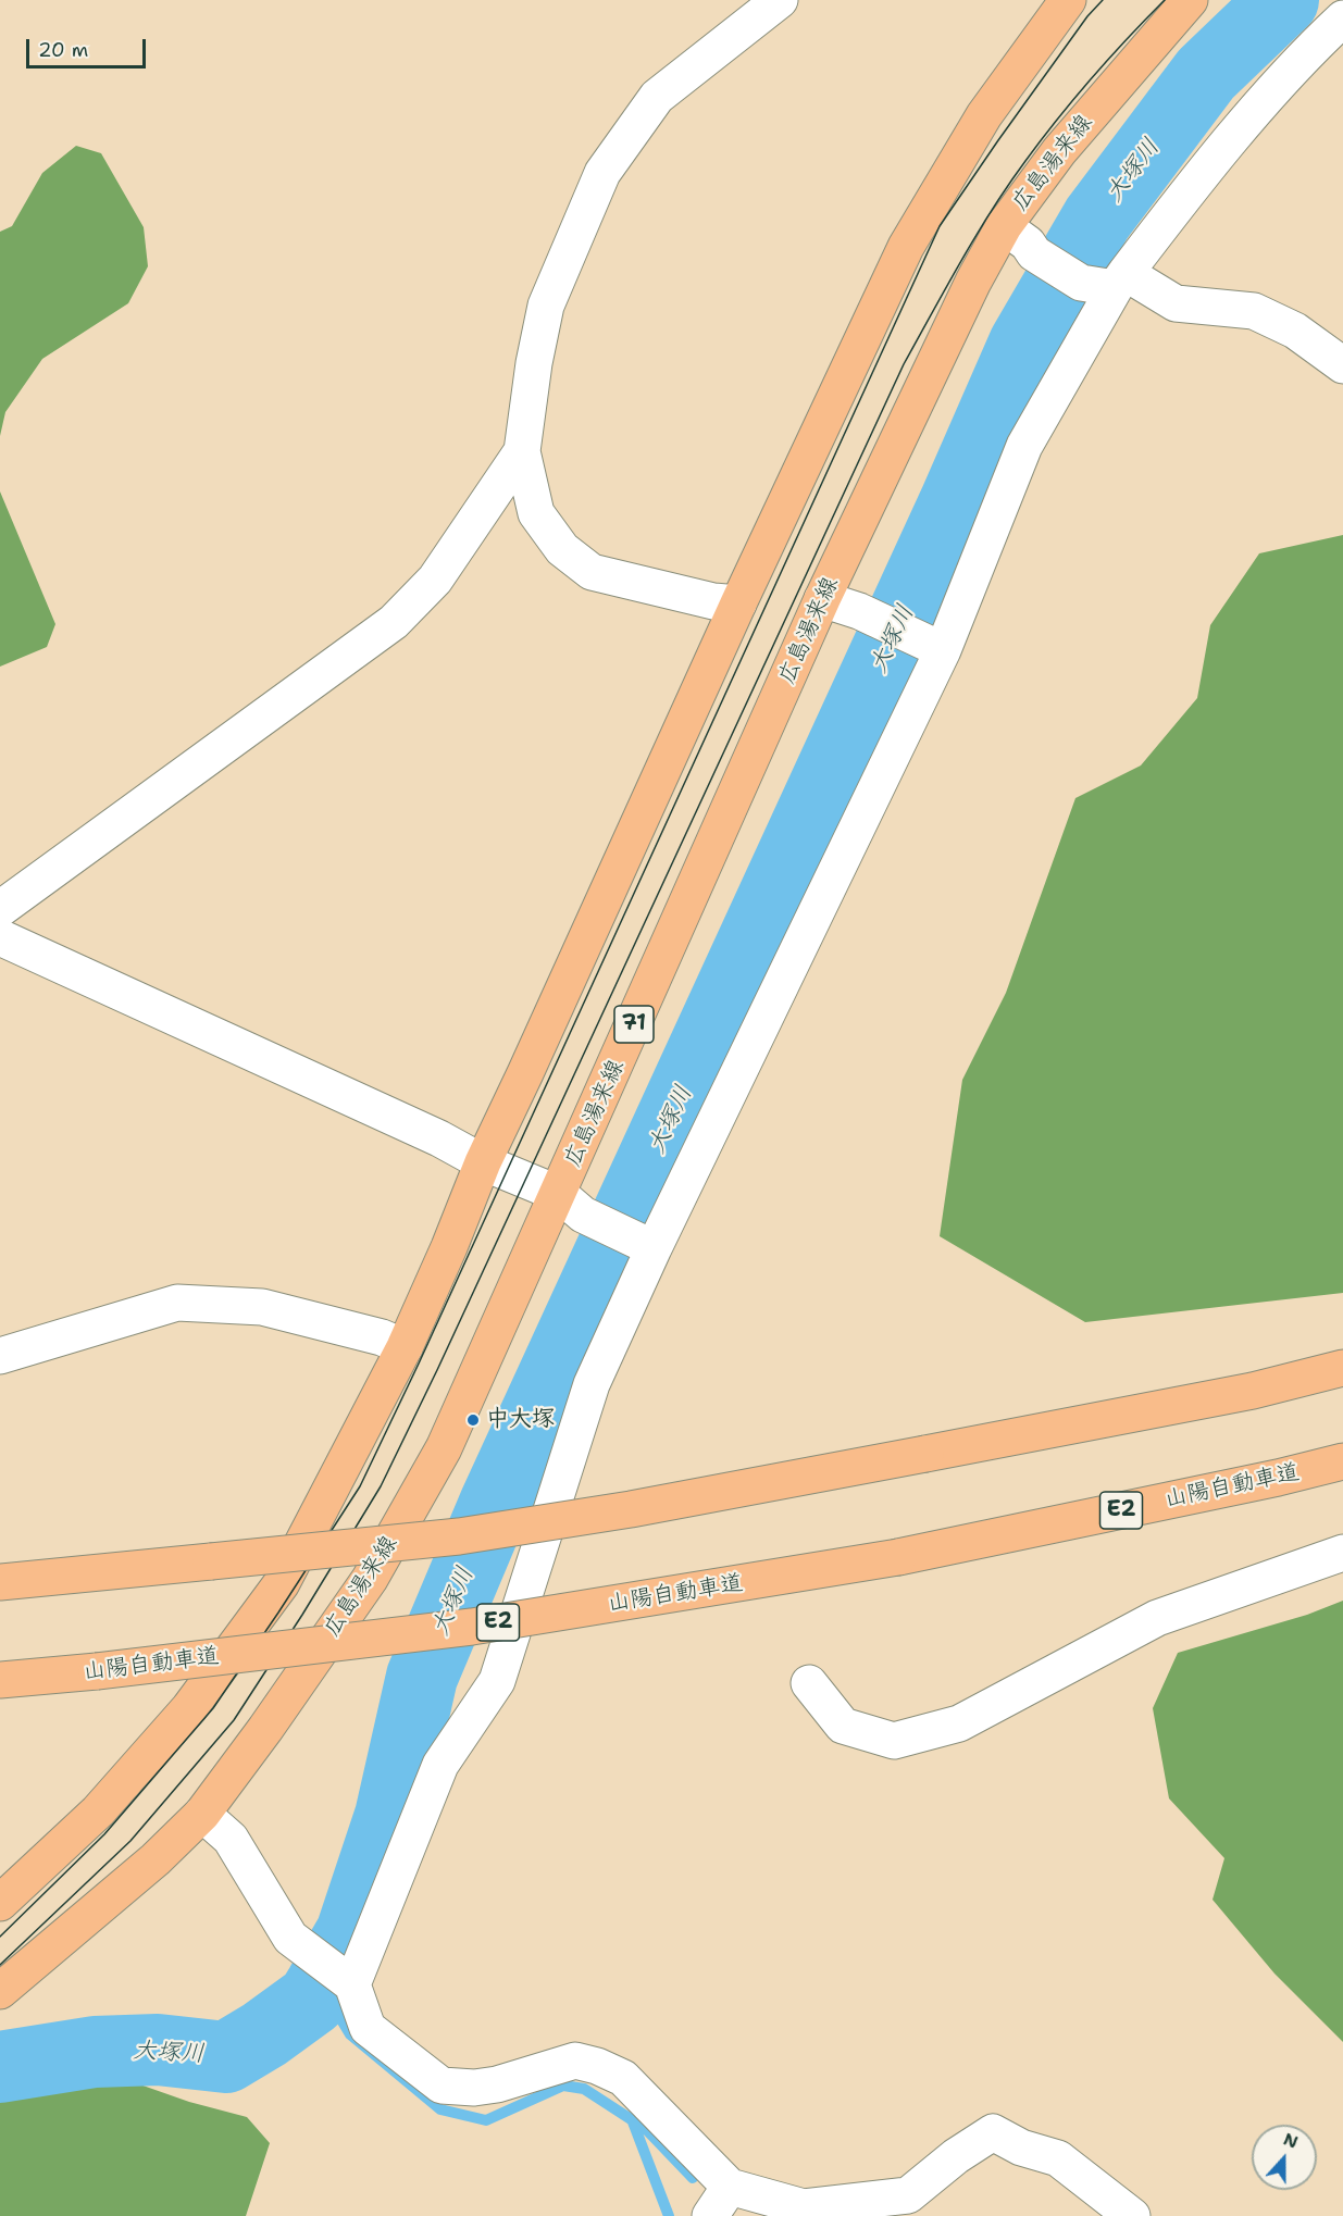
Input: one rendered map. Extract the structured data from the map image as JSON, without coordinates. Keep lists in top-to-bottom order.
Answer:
{
  "streets": {
    "main road": [
      "広島湯来線",
      "71",
      "山陽自動車道",
      "E2"
    ]
  },
  "water": ["大塚川"],
  "places": ["中大塚"],
  "scale_bar": "20 m",
  "north": "top"
}
